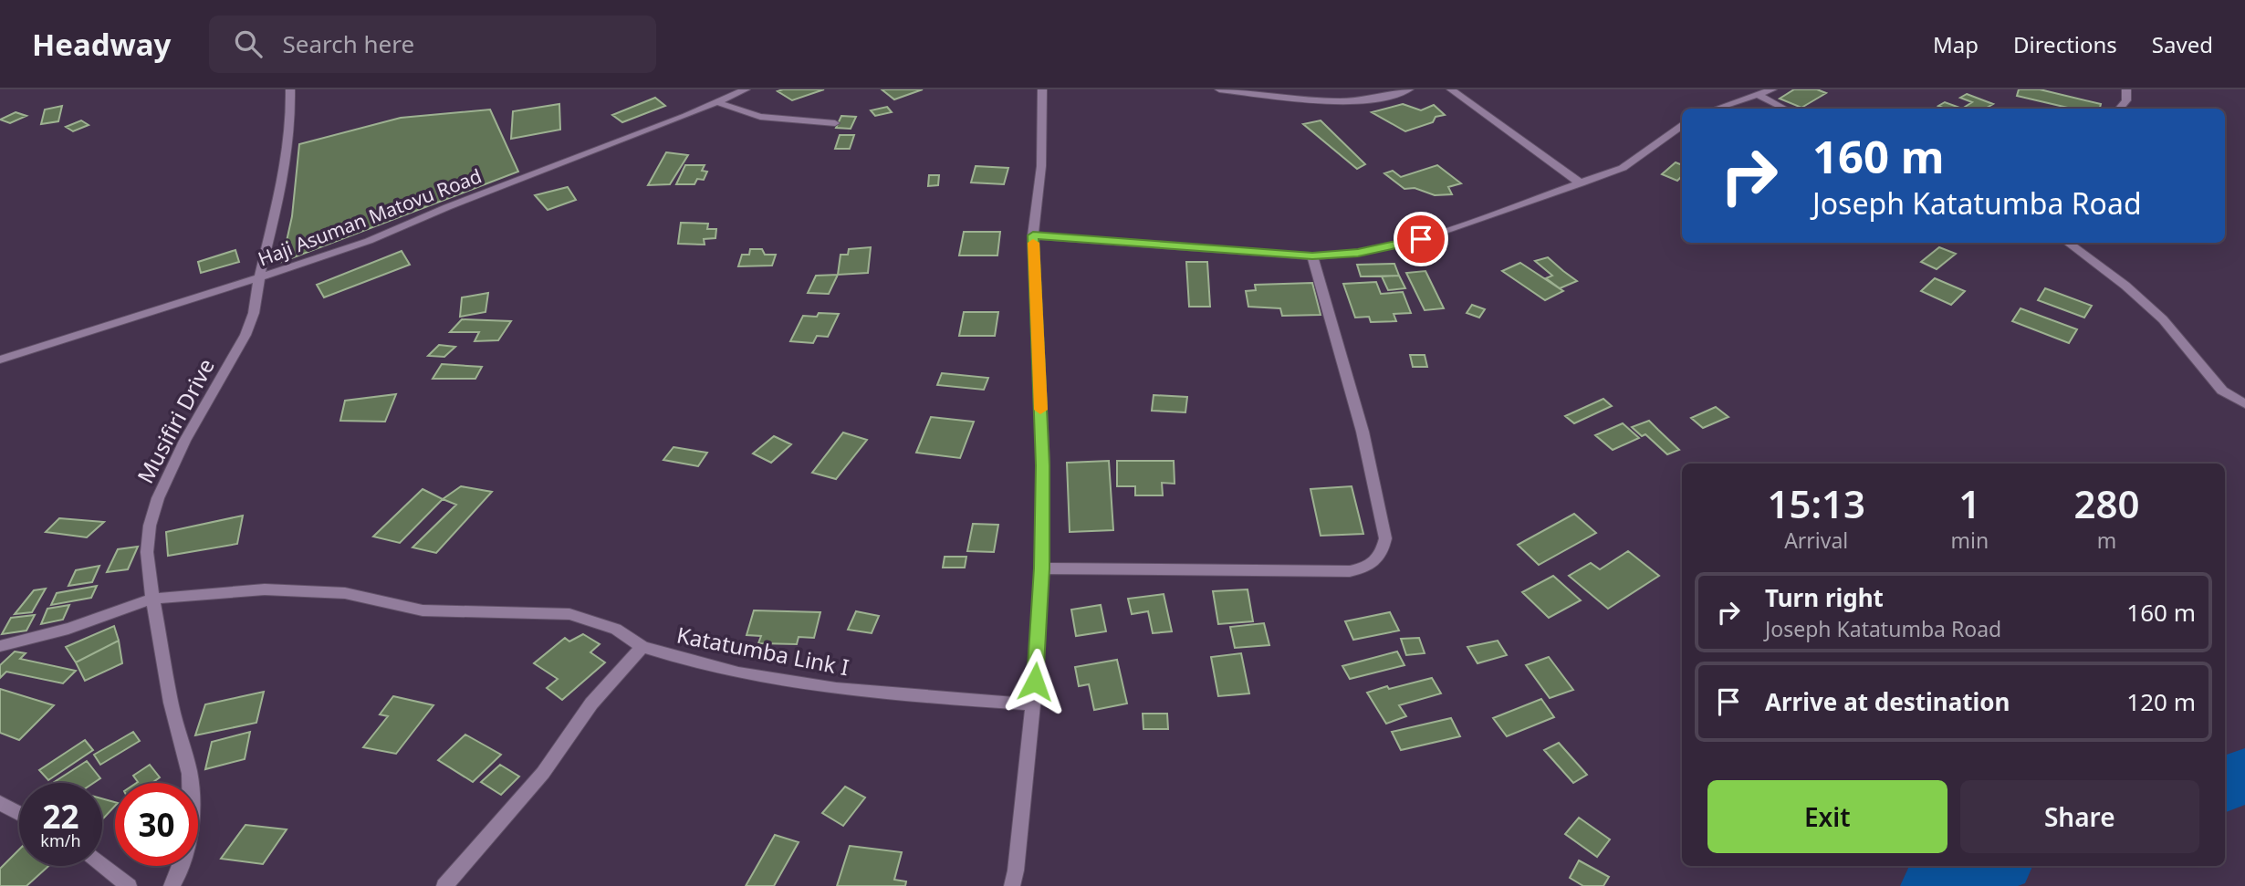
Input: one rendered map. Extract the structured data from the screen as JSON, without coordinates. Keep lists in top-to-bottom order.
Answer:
{
  "streets": {
    "street": ["Haji Asuman Matovu Road", "Musifiri Drive", "Katatumba Link I"]
  },
  "crossings": [
    ["Haji Asuman Matovu Road", "Musifiri Drive"]
  ],
  "page": {
    "header": "Headway",
    "search": "Search here",
    "nav": ["Map", "Directions", "Saved"],
    "turn": ["160 m", "Joseph Katatumba Road"],
    "eta": [
      "15:13",
      "Arrival",
      "1",
      "min",
      "280",
      "m"
    ],
    "list": [
      {
        "name": "Turn right",
        "note": "Joseph Katatumba Road",
        "value": "160 m"
      },
      {
        "name": "Arrive at destination",
        "value": "120 m"
      }
    ],
    "buttons": ["Exit", "Share"],
    "speed": "22 km/h",
    "limit": "30"
  }
}
